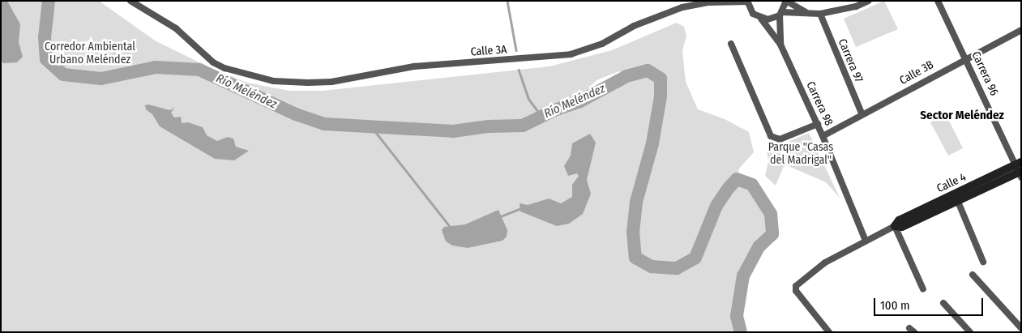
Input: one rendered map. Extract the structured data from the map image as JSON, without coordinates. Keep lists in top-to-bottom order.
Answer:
{
  "streets": {
    "street": [
      "Calle 3A",
      "Carrera 97",
      "Calle 3B",
      "Carrera 96",
      "Carrera 98",
      "Calle 4"
    ]
  },
  "crossings": [
    ["Calle 3A", "Carrera 98"],
    ["Carrera 97", "Calle 3B"],
    ["Calle 3B", "Carrera 96"],
    ["Calle 3B", "Carrera 98"],
    ["Carrera 96", "Calle 4"],
    ["Carrera 98", "Calle 4"]
  ],
  "districts": ["Sector Meléndez"],
  "water": ["Río Meléndez"],
  "parks": ["Corredor Ambiental Urbano Meléndez", "Parque \"Casas del Madrigal\""],
  "scale_bar": "100 m"
}
